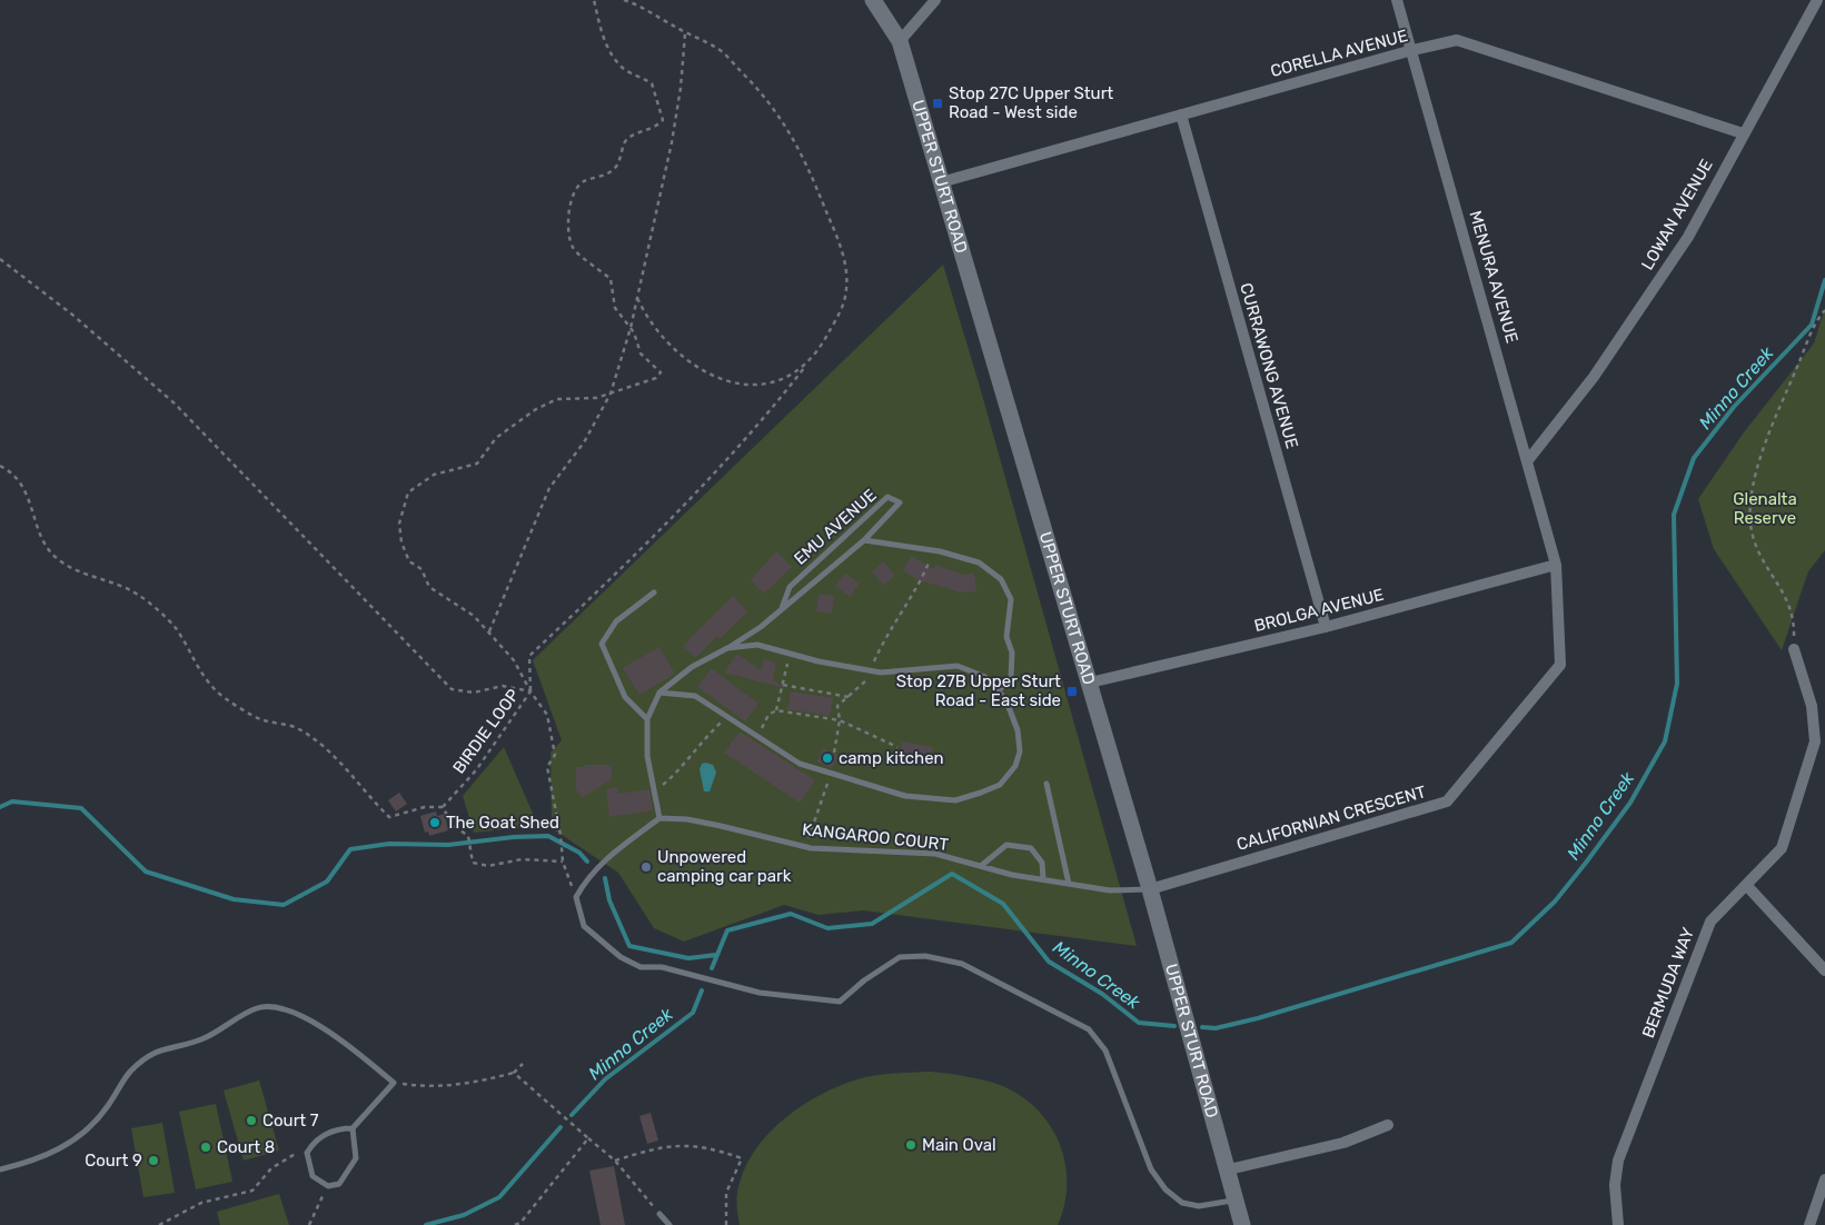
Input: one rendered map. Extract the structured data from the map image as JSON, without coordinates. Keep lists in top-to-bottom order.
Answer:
{
  "streets": {
    "main road": ["UPPER STURT ROAD"],
    "street": [
      "CORELLA AVENUE",
      "LOWAN AVENUE",
      "MENURA AVENUE",
      "CURRAWONG AVENUE",
      "BROLGA AVENUE",
      "CALIFORNIAN CRESCENT",
      "BERMUDA WAY"
    ],
    "lane": ["EMU AVENUE", "KANGAROO COURT"],
    "path": ["BIRDIE LOOP"]
  },
  "crossings": [
    ["CORELLA AVENUE", "UPPER STURT ROAD"],
    ["CORELLA AVENUE", "LOWAN AVENUE"],
    ["CORELLA AVENUE", "MENURA AVENUE"],
    ["CORELLA AVENUE", "CURRAWONG AVENUE"],
    ["UPPER STURT ROAD", "BROLGA AVENUE"],
    ["UPPER STURT ROAD", "CALIFORNIAN CRESCENT"],
    ["UPPER STURT ROAD", "KANGAROO COURT"],
    ["LOWAN AVENUE", "MENURA AVENUE"],
    ["MENURA AVENUE", "BROLGA AVENUE"],
    ["MENURA AVENUE", "CALIFORNIAN CRESCENT"],
    ["CURRAWONG AVENUE", "BROLGA AVENUE"],
    ["BROLGA AVENUE", "CALIFORNIAN CRESCENT"],
    ["CALIFORNIAN CRESCENT", "KANGAROO COURT"]
  ],
  "water": ["Minno Creek"],
  "parks": ["Glenalta Reserve"],
  "places": {
    "transit": ["Stop 27C Upper Sturt Road - West side", "Stop 27B Upper Sturt Road - East side"],
    "other": [
      "camp kitchen",
      "The Goat Shed",
      "Unpowered camping car park",
      "Court 7",
      "Main Oval",
      "Court 8",
      "Court 9"
    ]
  }
}
